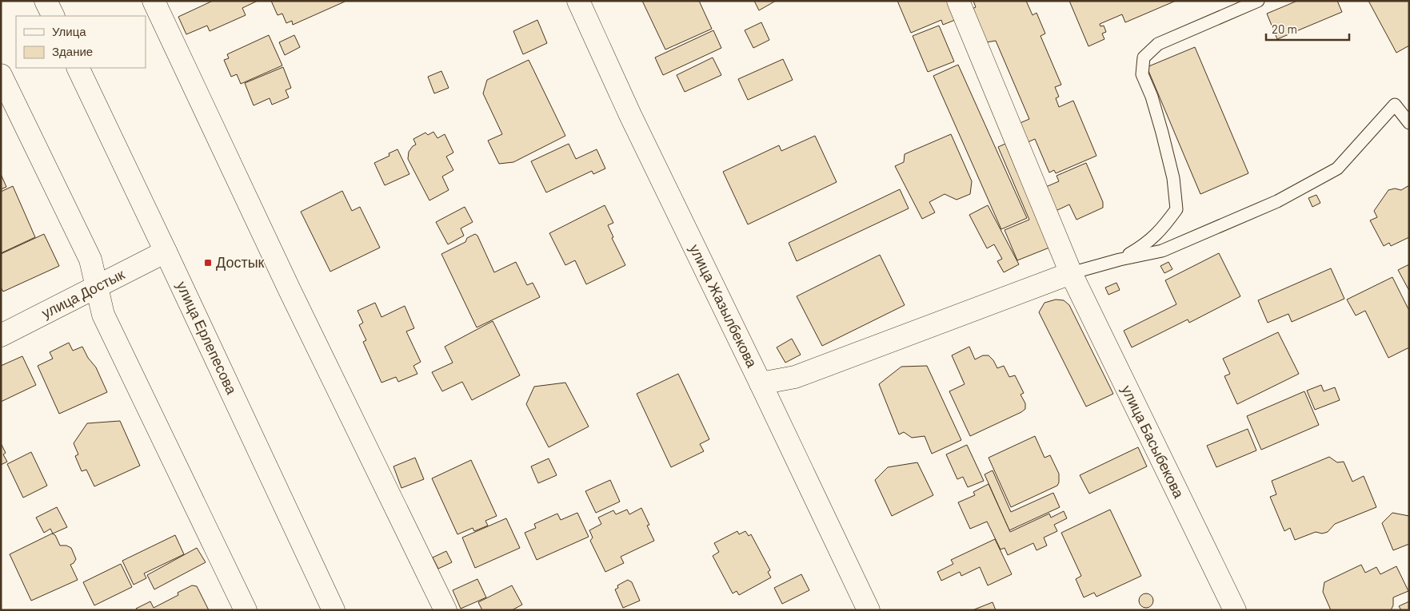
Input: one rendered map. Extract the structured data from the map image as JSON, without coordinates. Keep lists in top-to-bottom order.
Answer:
{
  "streets": {
    "street": [
      "улица Достык",
      "улица Жазылбекова",
      "улица Ерлепесова",
      "улица Басыбекова"
    ]
  },
  "crossings": [
    ["улица Достык", "улица Ерлепесова"]
  ],
  "places": {
    "transit": ["Достык"]
  },
  "legend": ["Улица", "Здание"],
  "scale_bar": "20 m"
}
